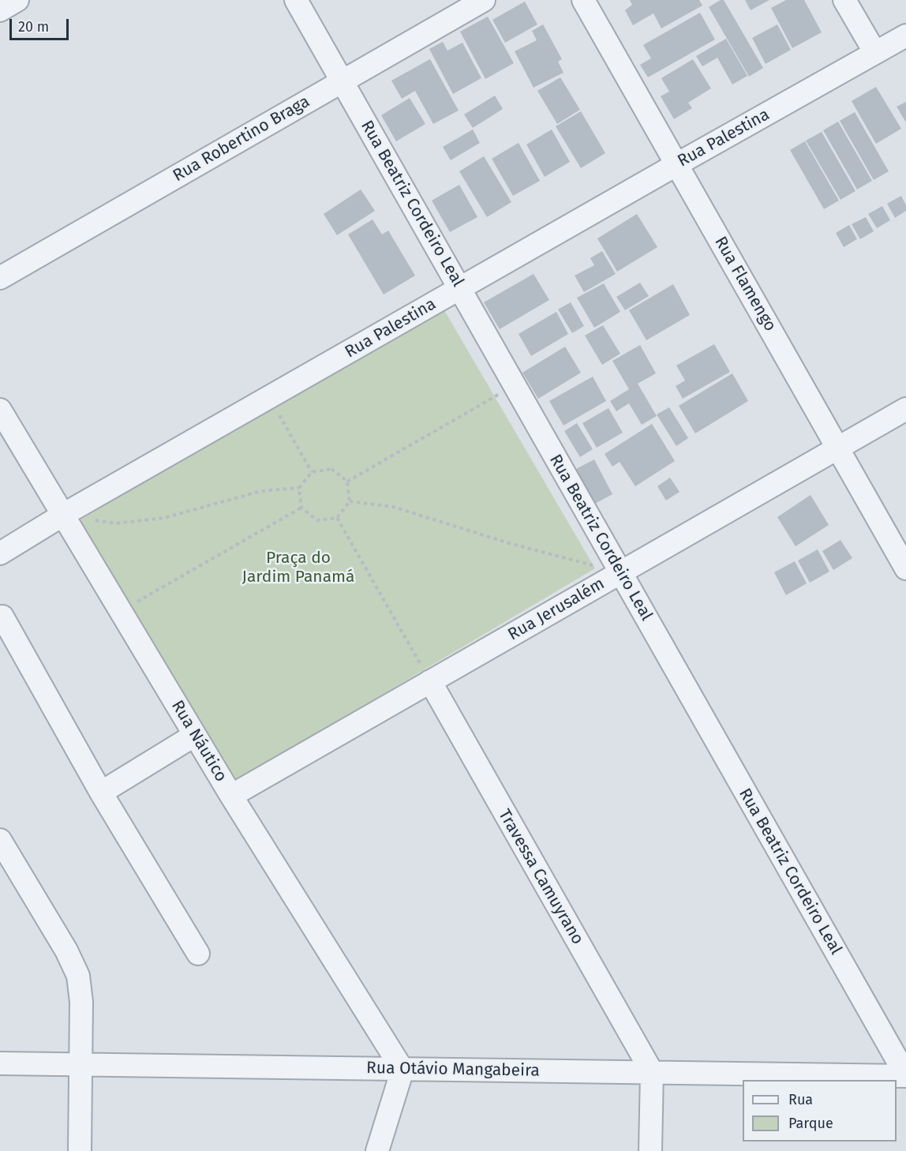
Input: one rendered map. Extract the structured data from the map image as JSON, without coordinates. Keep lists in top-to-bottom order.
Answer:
{
  "streets": {
    "street": [
      "Rua Palestina",
      "Rua Robertino Braga",
      "Rua Beatriz Cordeiro Leal",
      "Rua Flamengo",
      "Rua Jerusalém",
      "Rua Náutico",
      "Travessa Camuyrano",
      "Rua Otávio Mangabeira"
    ]
  },
  "crossings": [
    ["Rua Palestina", "Rua Beatriz Cordeiro Leal"],
    ["Rua Palestina", "Rua Flamengo"],
    ["Rua Palestina", "Rua Náutico"],
    ["Rua Robertino Braga", "Rua Beatriz Cordeiro Leal"],
    ["Rua Beatriz Cordeiro Leal", "Rua Jerusalém"],
    ["Rua Beatriz Cordeiro Leal", "Rua Otávio Mangabeira"],
    ["Rua Flamengo", "Rua Jerusalém"],
    ["Rua Jerusalém", "Rua Náutico"],
    ["Rua Jerusalém", "Travessa Camuyrano"],
    ["Rua Náutico", "Rua Otávio Mangabeira"],
    ["Travessa Camuyrano", "Rua Otávio Mangabeira"]
  ],
  "parks": ["Praça do Jardim Panamá"],
  "legend": ["Rua", "Parque"],
  "scale_bar": "20 m"
}
